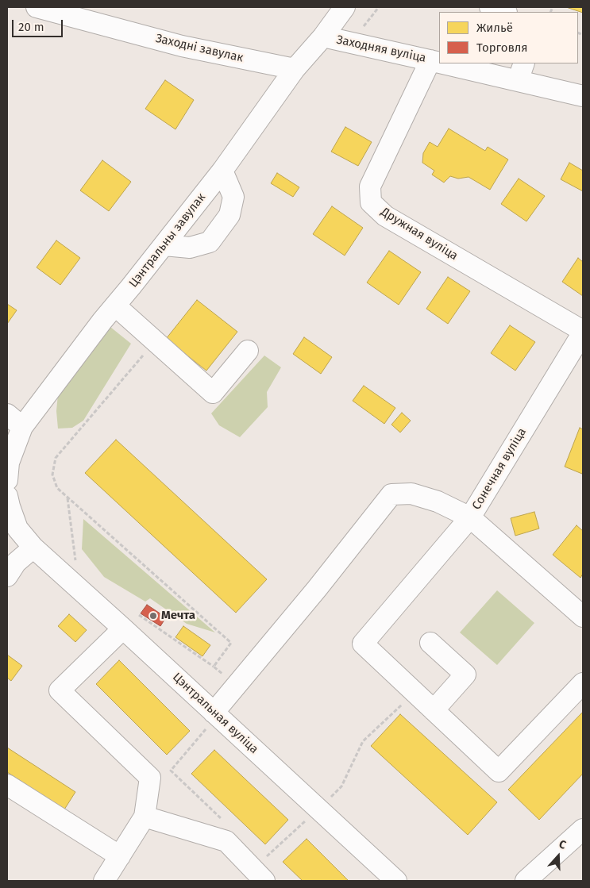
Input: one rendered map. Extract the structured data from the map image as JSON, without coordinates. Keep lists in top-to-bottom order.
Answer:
{
  "streets": {
    "street": [
      "Заходні завулак",
      "Заходняя вуліца",
      "Дружная вуліца",
      "Цэнтральны завулак",
      "Сонечная вуліца",
      "Цэнтральная вуліца"
    ]
  },
  "crossings": [
    ["Заходні завулак", "Цэнтральны завулак"],
    ["Заходняя вуліца", "Дружная вуліца"],
    ["Заходняя вуліца", "Цэнтральны завулак"],
    ["Дружная вуліца", "Сонечная вуліца"]
  ],
  "places": ["Мечта"],
  "legend": ["Жильё", "Торговля"],
  "scale_bar": "20 m",
  "north": "top"
}
